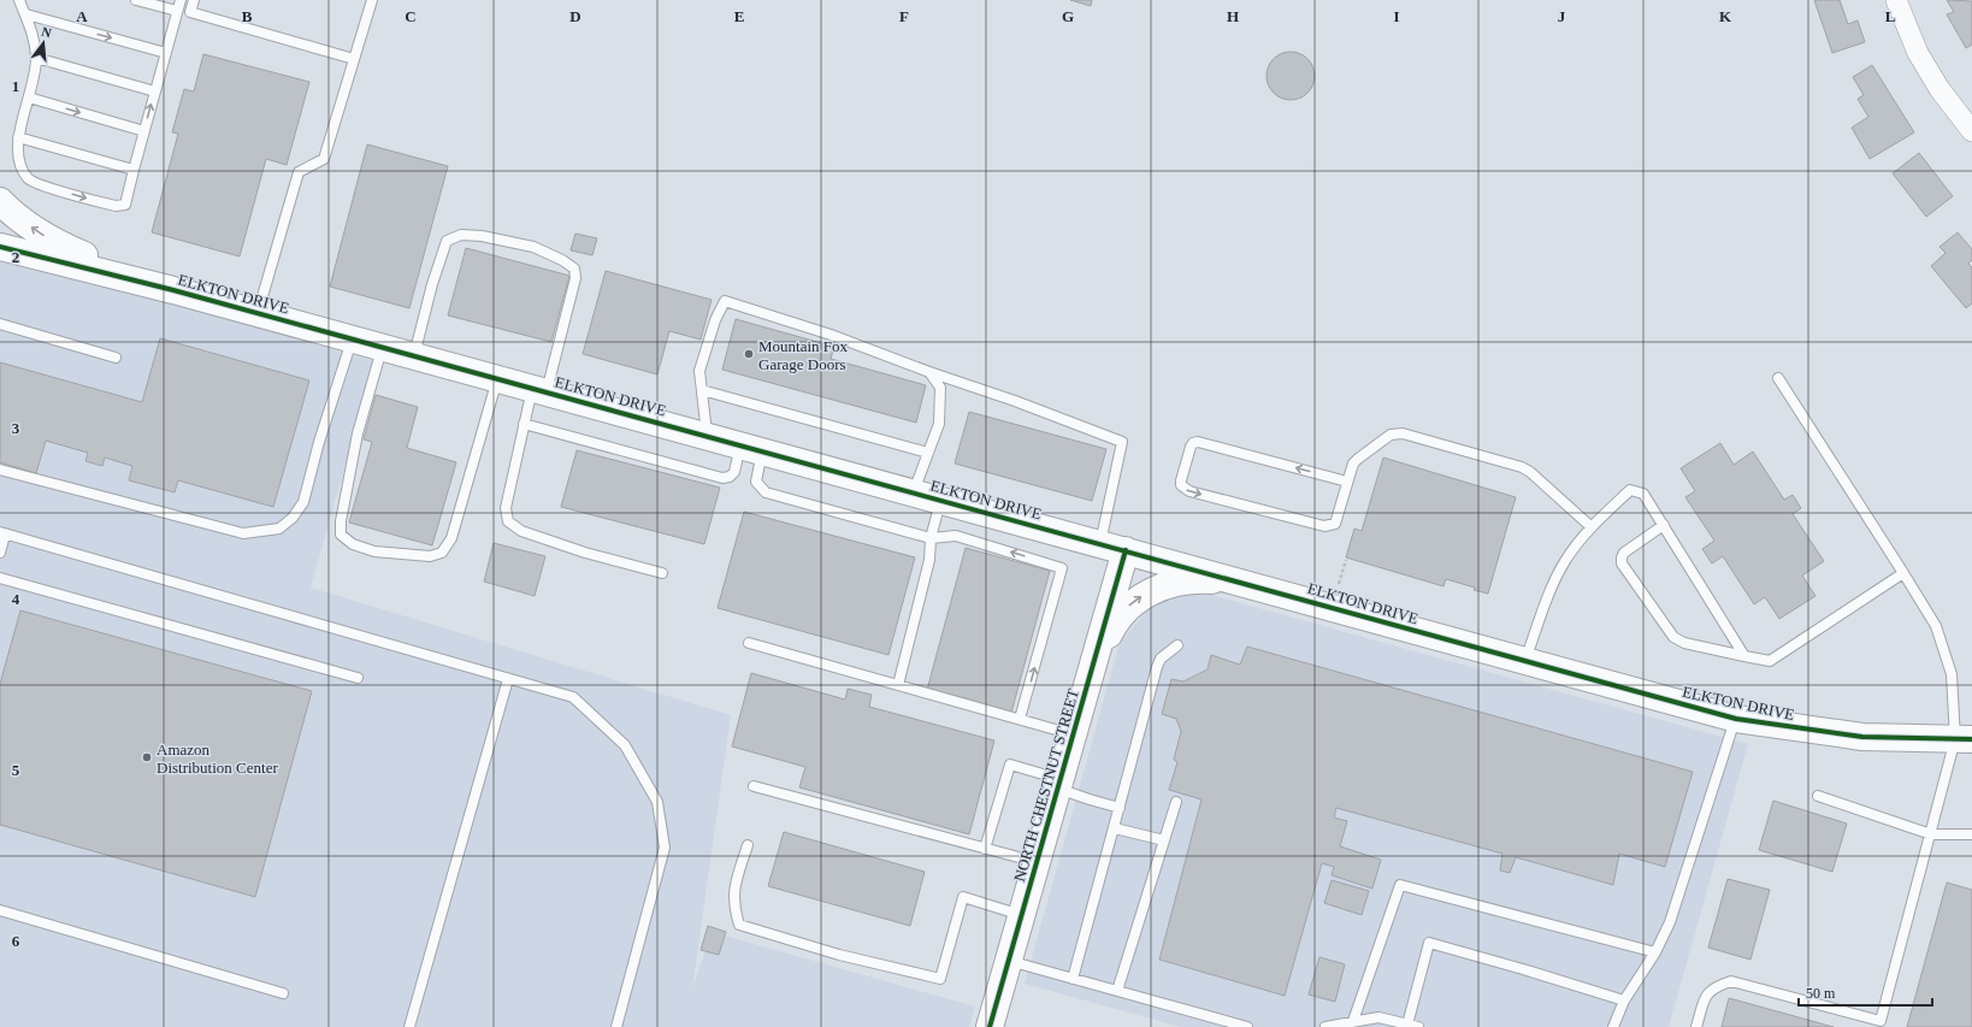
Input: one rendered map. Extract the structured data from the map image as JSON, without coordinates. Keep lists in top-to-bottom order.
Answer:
{
  "streets": {
    "street": ["ELKTON DRIVE", "NORTH CHESTNUT STREET"]
  },
  "crossings": [
    ["ELKTON DRIVE", "NORTH CHESTNUT STREET"]
  ],
  "places": ["Mountain Fox Garage Doors", "Amazon Distribution Center"],
  "scale_bar": "50 m",
  "north": "top",
  "grid": {
    "columns": [
      "A",
      "B",
      "C",
      "D",
      "E",
      "F",
      "G",
      "H",
      "I",
      "J",
      "K",
      "L"
    ],
    "rows": [
      "1",
      "2",
      "3",
      "4",
      "5",
      "6"
    ]
  }
}
